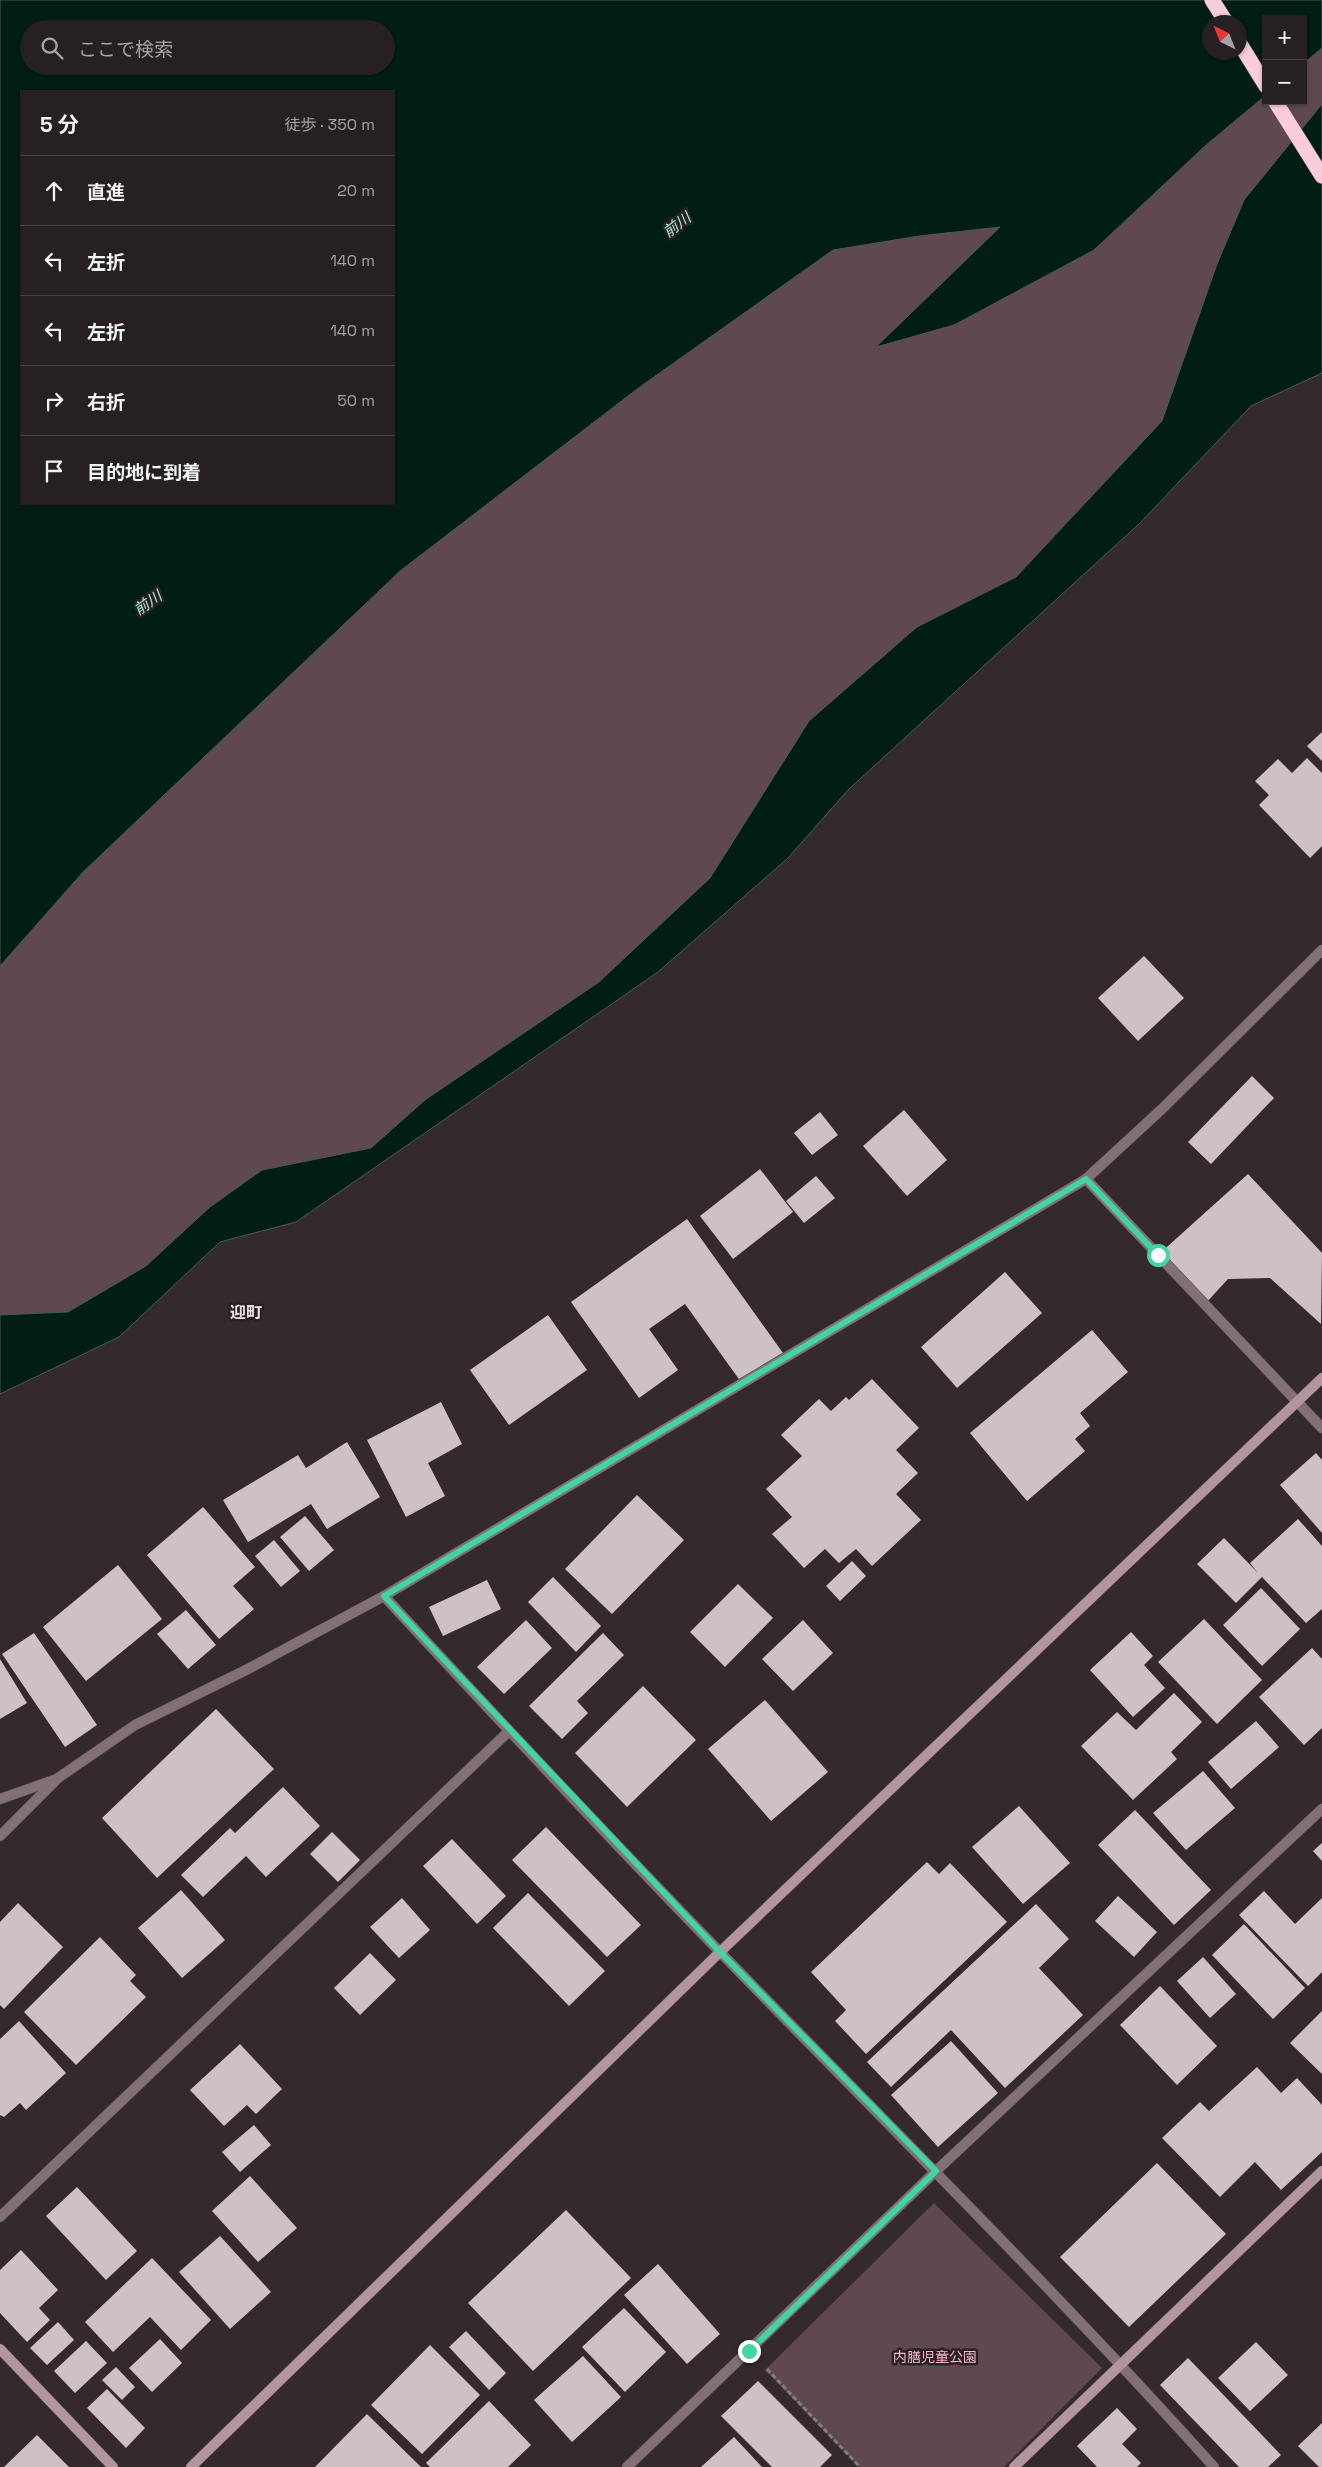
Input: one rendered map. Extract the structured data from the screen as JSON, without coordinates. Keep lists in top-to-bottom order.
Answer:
{
  "districts": ["迎町"],
  "water": ["前川"],
  "parks": ["内膳児童公園"],
  "north": "top left",
  "page": {
    "map_buttons": ["+", "−"],
    "search": "ここで検索",
    "heading": ["5 分", "徒歩 · 350 m"],
    "list": [
      ["直進", "20 m"],
      ["左折", "140 m"],
      ["左折", "140 m"],
      ["右折", "50 m"],
      "目的地に到着"
    ]
  }
}
